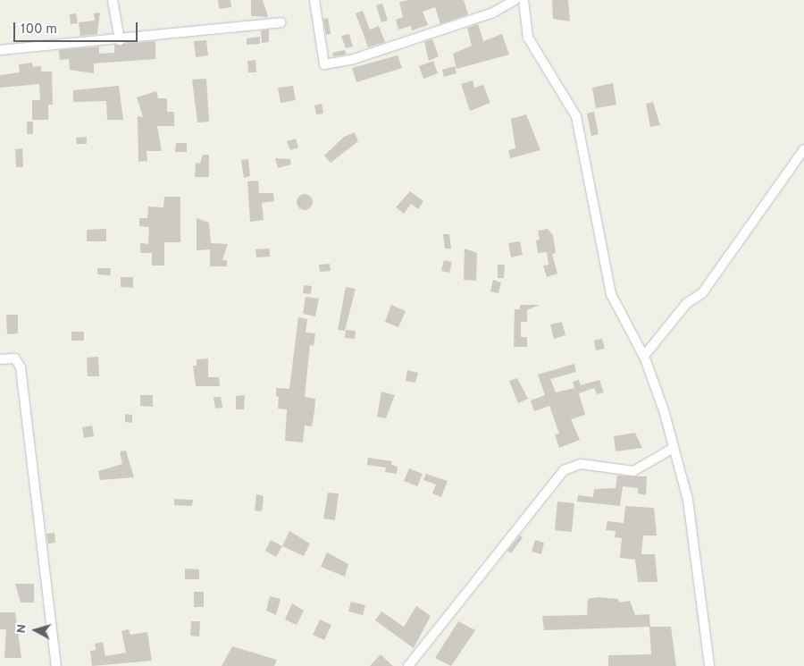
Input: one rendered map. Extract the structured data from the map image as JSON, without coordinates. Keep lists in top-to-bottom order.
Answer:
{
  "scale_bar": "100 m",
  "north": "left"
}
